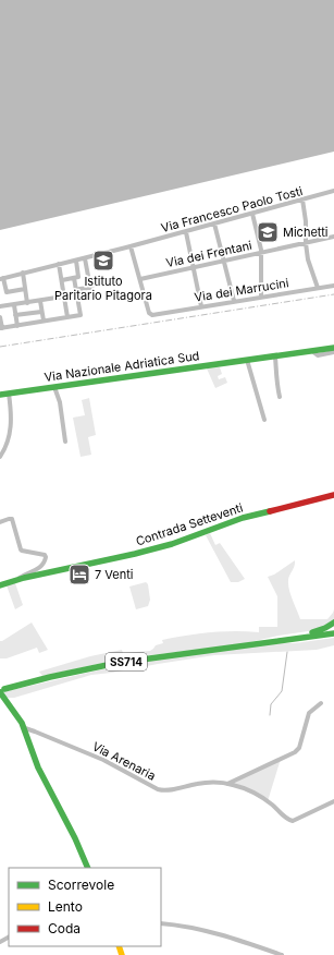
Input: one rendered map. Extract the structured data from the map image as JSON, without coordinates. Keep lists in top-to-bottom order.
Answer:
{
  "streets": {
    "main road": ["Via Nazionale Adriatica Sud", "Contrada Setteventi", "SS714"],
    "street": [
      "Via Francesco Paolo Tosti",
      "Via dei Frentani",
      "Via dei Marrucini",
      "Via Arenaria"
    ]
  },
  "crossings": [
    ["Via dei Frentani", "Via dei Marrucini"]
  ],
  "places": {
    "school or university": ["Michetti", "Istituto Paritario Pitagora"],
    "hotel": ["7 Venti"]
  },
  "legend": ["Scorrevole", "Lento", "Coda"]
}
